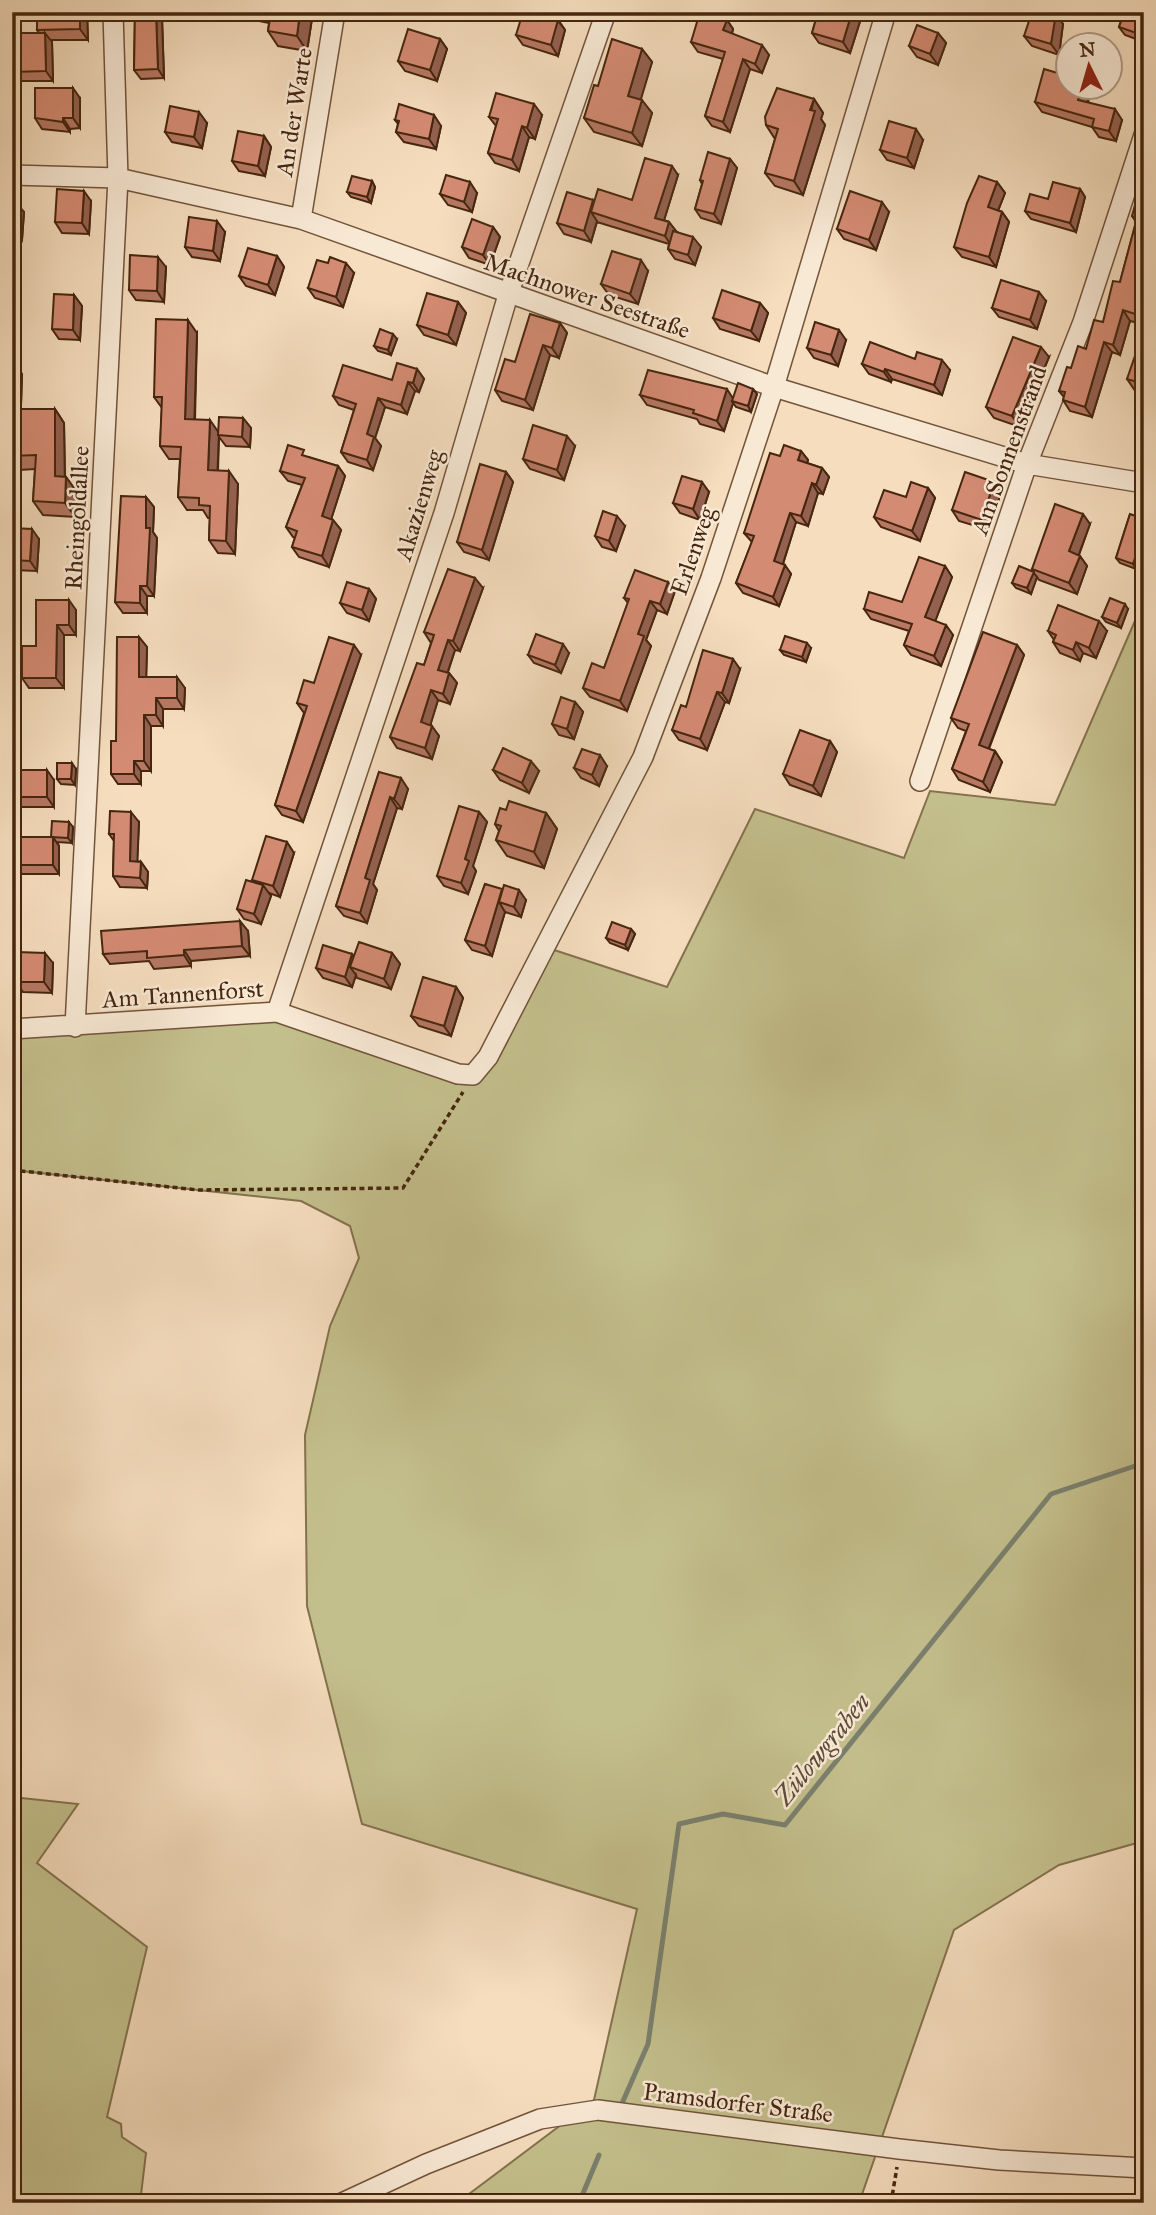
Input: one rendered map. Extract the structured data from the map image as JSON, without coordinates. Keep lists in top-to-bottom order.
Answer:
{
  "streets": {
    "street": [
      "An der Warte",
      "Machnower Seestraße",
      "Am Sonnenstrand",
      "Akazienweg",
      "Rheingoldallee",
      "Erlenweg",
      "Am Tannenforst",
      "Pramsdorfer Straße"
    ]
  },
  "crossings": [
    ["An der Warte", "Machnower Seestraße"],
    ["Machnower Seestraße", "Am Sonnenstrand"],
    ["Machnower Seestraße", "Akazienweg"],
    ["Machnower Seestraße", "Rheingoldallee"],
    ["Machnower Seestraße", "Erlenweg"],
    ["Akazienweg", "Am Tannenforst"],
    ["Rheingoldallee", "Am Tannenforst"],
    ["Erlenweg", "Am Tannenforst"]
  ],
  "water": ["Zülowgraben"],
  "north": "top"
}
